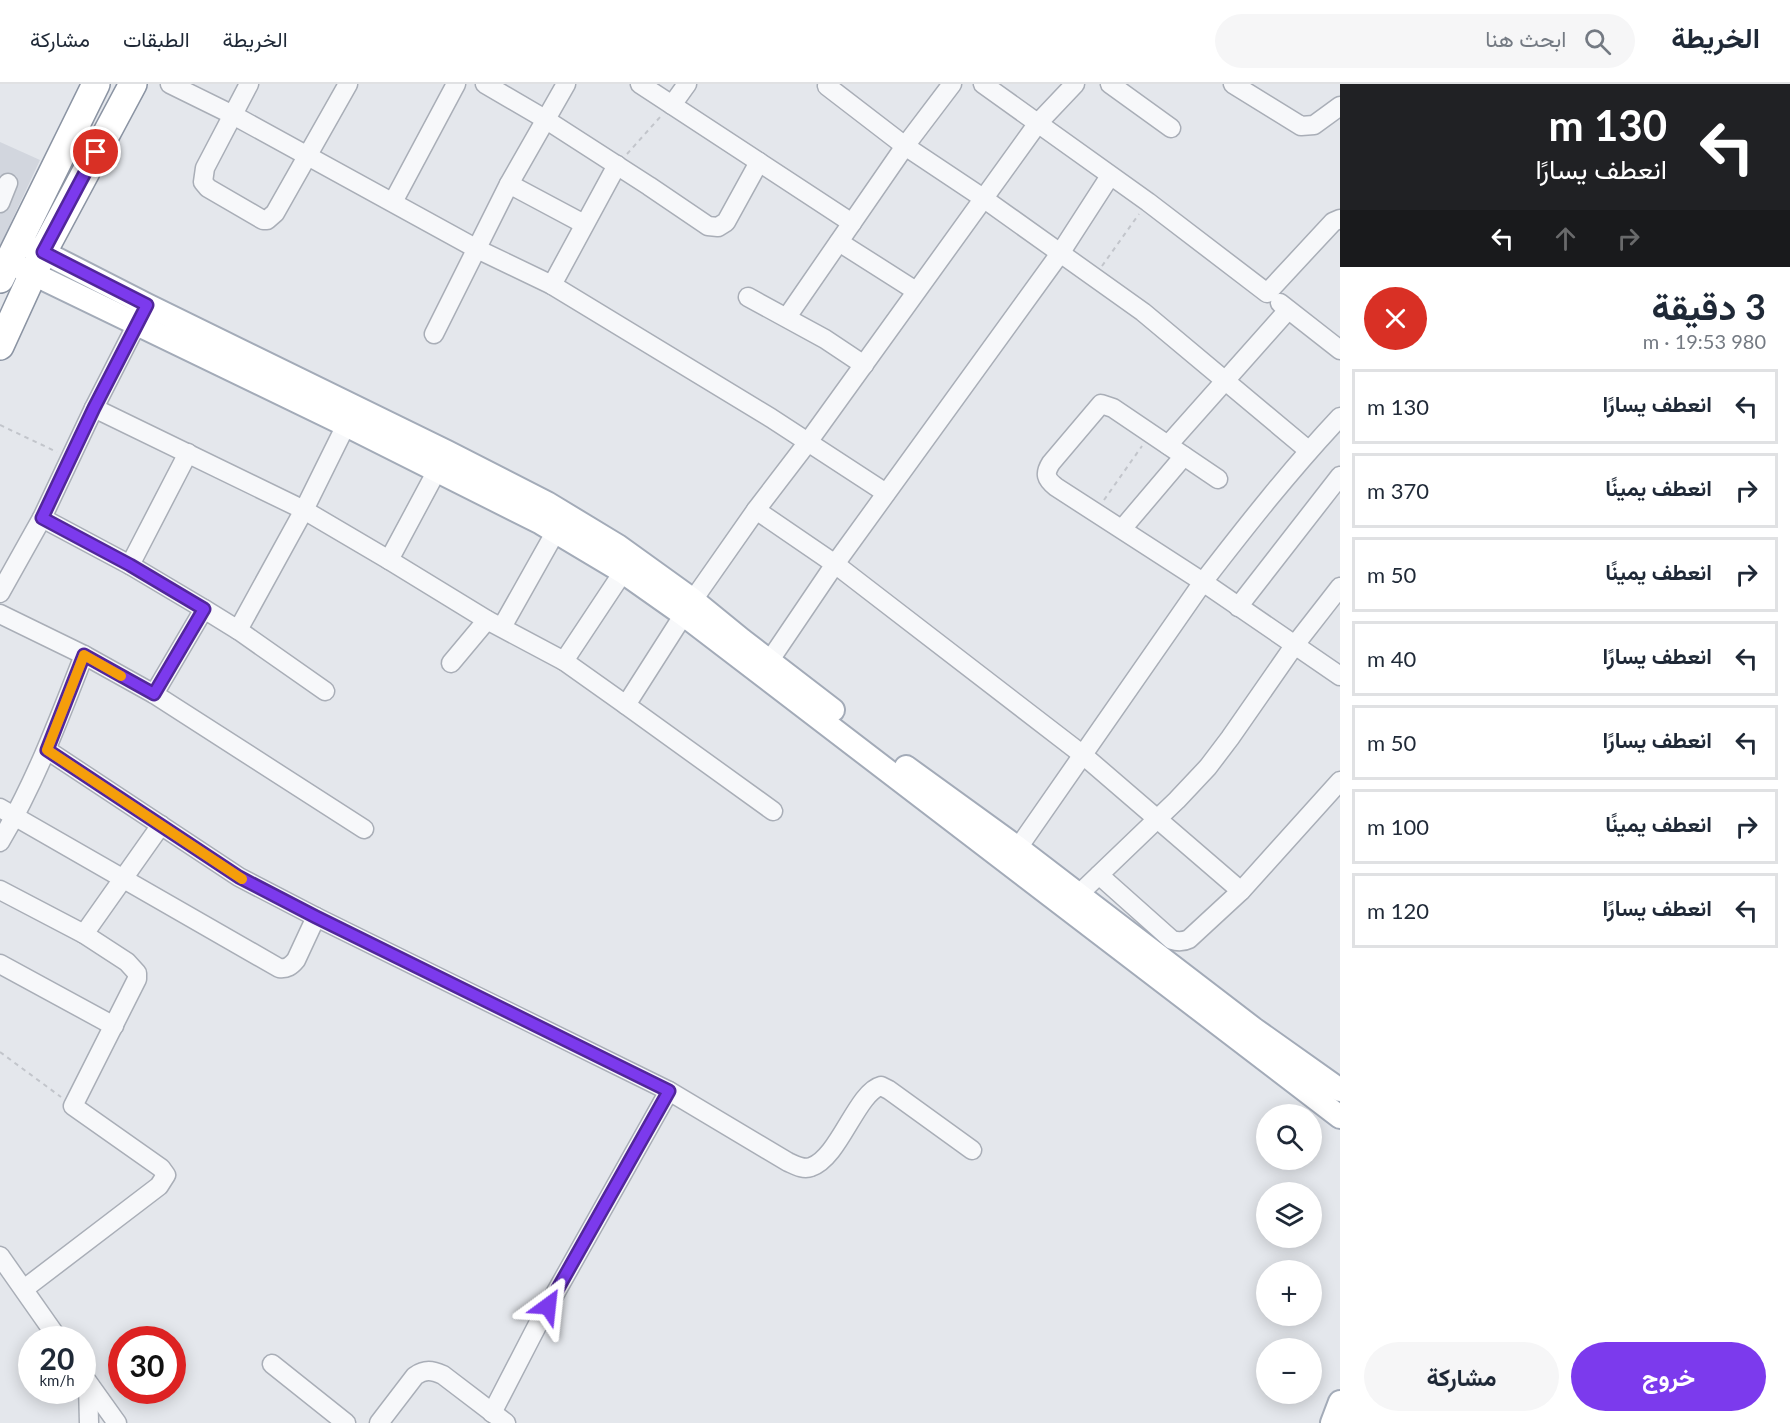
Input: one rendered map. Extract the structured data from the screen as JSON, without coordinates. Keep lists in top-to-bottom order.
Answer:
{
  "page": {
    "header": "الخريطة",
    "search": "ابحث هنا",
    "nav": ["الخريطة", "الطبقات", "مشاركة"],
    "turn": ["130 m", "انعطف يسارًا"],
    "heading": ["3 دقيقة", "980 m · 19:53"],
    "list": [
      {
        "name": "انعطف يسارًا",
        "value": "130 m"
      },
      {
        "name": "انعطف يمينًا",
        "value": "370 m"
      },
      {
        "name": "انعطف يمينًا",
        "value": "50 m"
      },
      {
        "name": "انعطف يسارًا",
        "value": "40 m"
      },
      {
        "name": "انعطف يسارًا",
        "value": "50 m"
      },
      {
        "name": "انعطف يمينًا",
        "value": "100 m"
      },
      {
        "name": "انعطف يسارًا",
        "value": "120 m"
      }
    ],
    "map_buttons": ["+", "−"],
    "speed": "20 km/h",
    "limit": "30",
    "buttons": ["خروج", "مشاركة"]
  }
}
